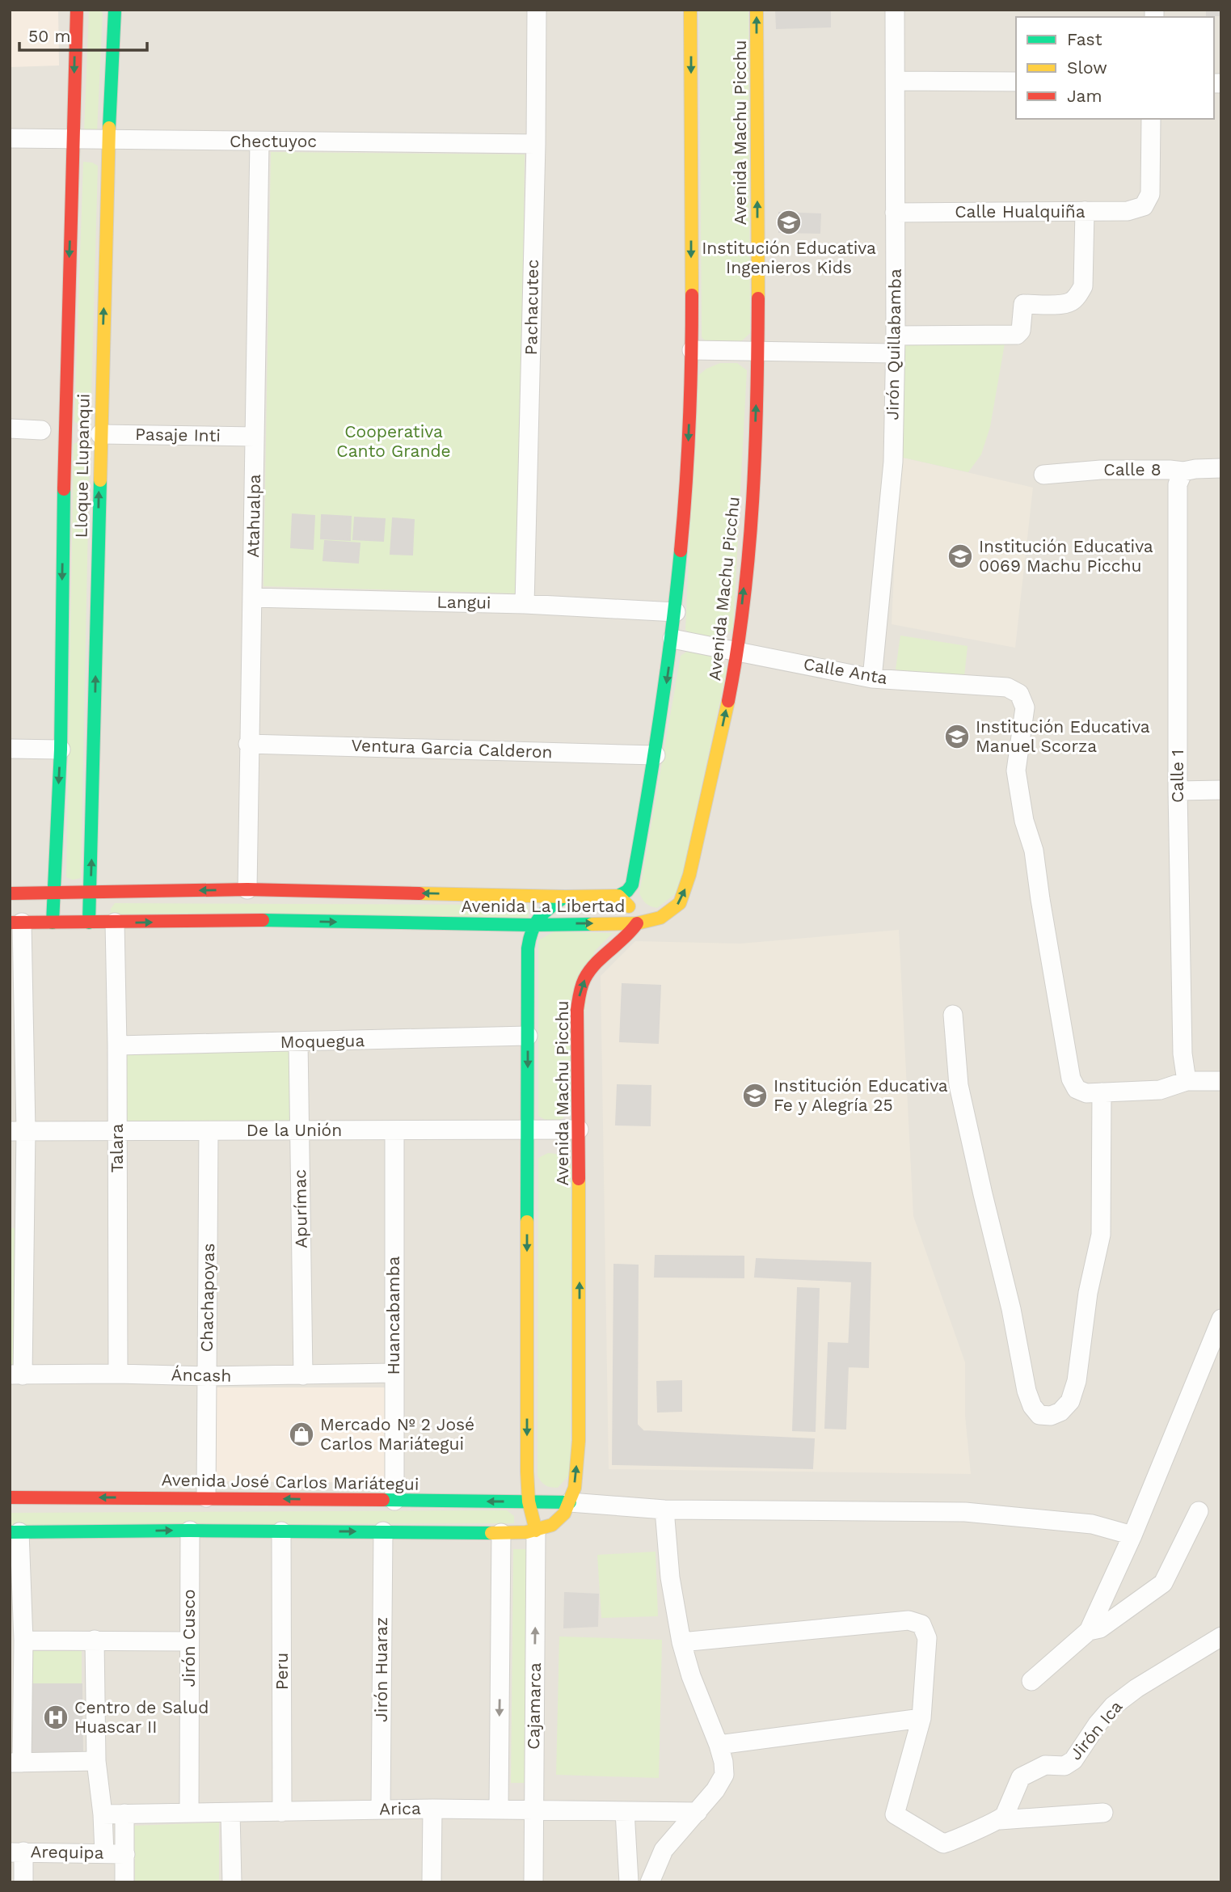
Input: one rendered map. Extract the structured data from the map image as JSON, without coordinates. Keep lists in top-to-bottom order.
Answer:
{
  "streets": {
    "street": [
      "Avenida Machu Picchu",
      "Chectuyoc",
      "Calle Hualquiña",
      "Pachacutec",
      "Jirón Quillabamba",
      "Pasaje Inti",
      "Lloque Llupanqui",
      "Calle 8",
      "Atahualpa",
      "Langui",
      "Calle Anta",
      "Ventura Garcia Calderon",
      "Calle 1",
      "Avenida La Libertad",
      "Moquegua",
      "De la Unión",
      "Talara",
      "Apurímac",
      "Chachapoyas",
      "Huancabamba",
      "Áncash",
      "Avenida José Carlos Mariátegui",
      "Jirón Cusco",
      "Jirón Huaraz",
      "Peru",
      "Cajamarca",
      "Jirón Ica",
      "Arica",
      "Arequipa"
    ]
  },
  "crossings": [
    ["Avenida Machu Picchu", "Calle Anta"],
    ["Avenida Machu Picchu", "Avenida La Libertad"],
    ["Avenida Machu Picchu", "Moquegua"],
    ["Avenida Machu Picchu", "De la Unión"],
    ["Avenida Machu Picchu", "Avenida José Carlos Mariátegui"],
    ["Avenida Machu Picchu", "Cajamarca"],
    ["Chectuyoc", "Pachacutec"],
    ["Chectuyoc", "Lloque Llupanqui"],
    ["Chectuyoc", "Atahualpa"],
    ["Calle Hualquiña", "Jirón Quillabamba"],
    ["Pachacutec", "Langui"],
    ["Jirón Quillabamba", "Calle Anta"],
    ["Pasaje Inti", "Lloque Llupanqui"],
    ["Pasaje Inti", "Atahualpa"],
    ["Lloque Llupanqui", "Avenida La Libertad"],
    ["Calle 8", "Calle 1"],
    ["Atahualpa", "Langui"],
    ["Atahualpa", "Ventura Garcia Calderon"],
    ["Atahualpa", "Avenida La Libertad"],
    ["Avenida La Libertad", "Talara"],
    ["Moquegua", "Talara"],
    ["Moquegua", "Apurímac"],
    ["De la Unión", "Talara"],
    ["De la Unión", "Apurímac"],
    ["De la Unión", "Chachapoyas"],
    ["De la Unión", "Huancabamba"],
    ["Talara", "Áncash"],
    ["Apurímac", "Áncash"],
    ["Chachapoyas", "Áncash"],
    ["Chachapoyas", "Avenida José Carlos Mariátegui"],
    ["Huancabamba", "Áncash"],
    ["Huancabamba", "Avenida José Carlos Mariátegui"],
    ["Avenida José Carlos Mariátegui", "Jirón Cusco"],
    ["Avenida José Carlos Mariátegui", "Jirón Huaraz"],
    ["Avenida José Carlos Mariátegui", "Peru"],
    ["Avenida José Carlos Mariátegui", "Cajamarca"],
    ["Jirón Cusco", "Arica"],
    ["Jirón Huaraz", "Arica"],
    ["Peru", "Arica"],
    ["Cajamarca", "Arica"]
  ],
  "parks": ["Cooperativa Canto Grande"],
  "places": {
    "school or university": [
      "Institución Educativa Ingenieros Kids",
      "Institución Educativa 0069 Machu Picchu",
      "Institución Educativa Manuel Scorza",
      "Institución Educativa Fe y Alegría 25"
    ],
    "shop": ["Mercado Nº 2 José Carlos Mariátegui"],
    "hospital": ["Centro de Salud Huascar II"]
  },
  "legend": ["Fast", "Slow", "Jam"],
  "scale_bar": "50 m"
}
